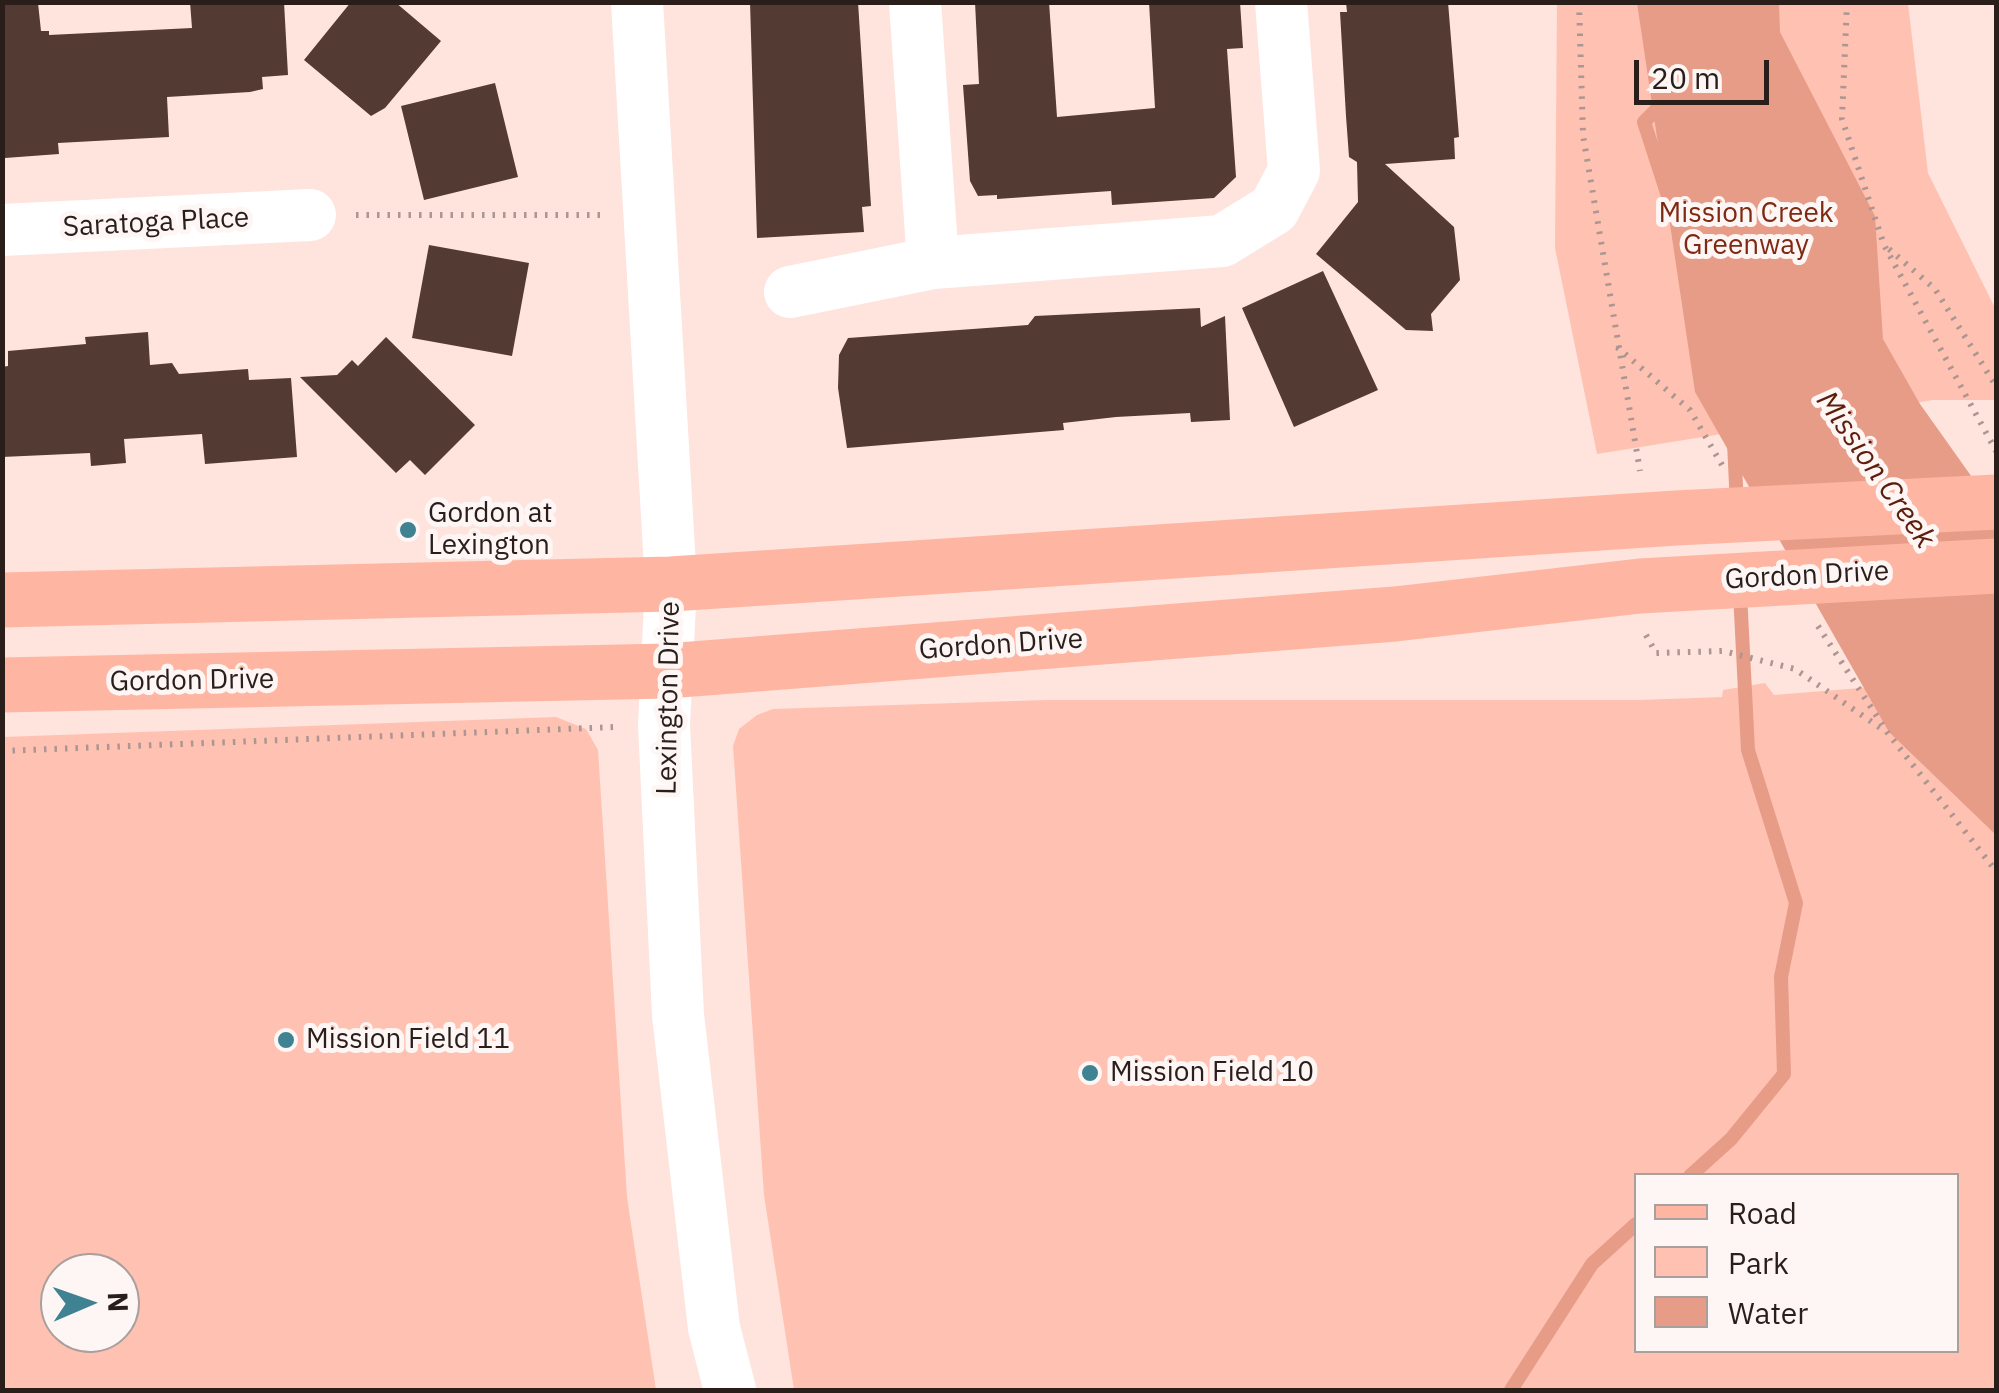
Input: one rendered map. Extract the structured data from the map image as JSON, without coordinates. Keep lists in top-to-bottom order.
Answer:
{
  "streets": {
    "main road": ["Gordon Drive"],
    "street": ["Saratoga Place", "Lexington Drive"]
  },
  "crossings": [
    ["Gordon Drive", "Lexington Drive"]
  ],
  "water": ["Mission Creek"],
  "parks": ["Mission Creek Greenway"],
  "places": ["Gordon at Lexington", "Mission Field 11", "Mission Field 10"],
  "legend": ["Road", "Park", "Water"],
  "scale_bar": "20 m",
  "north": "right"
}
